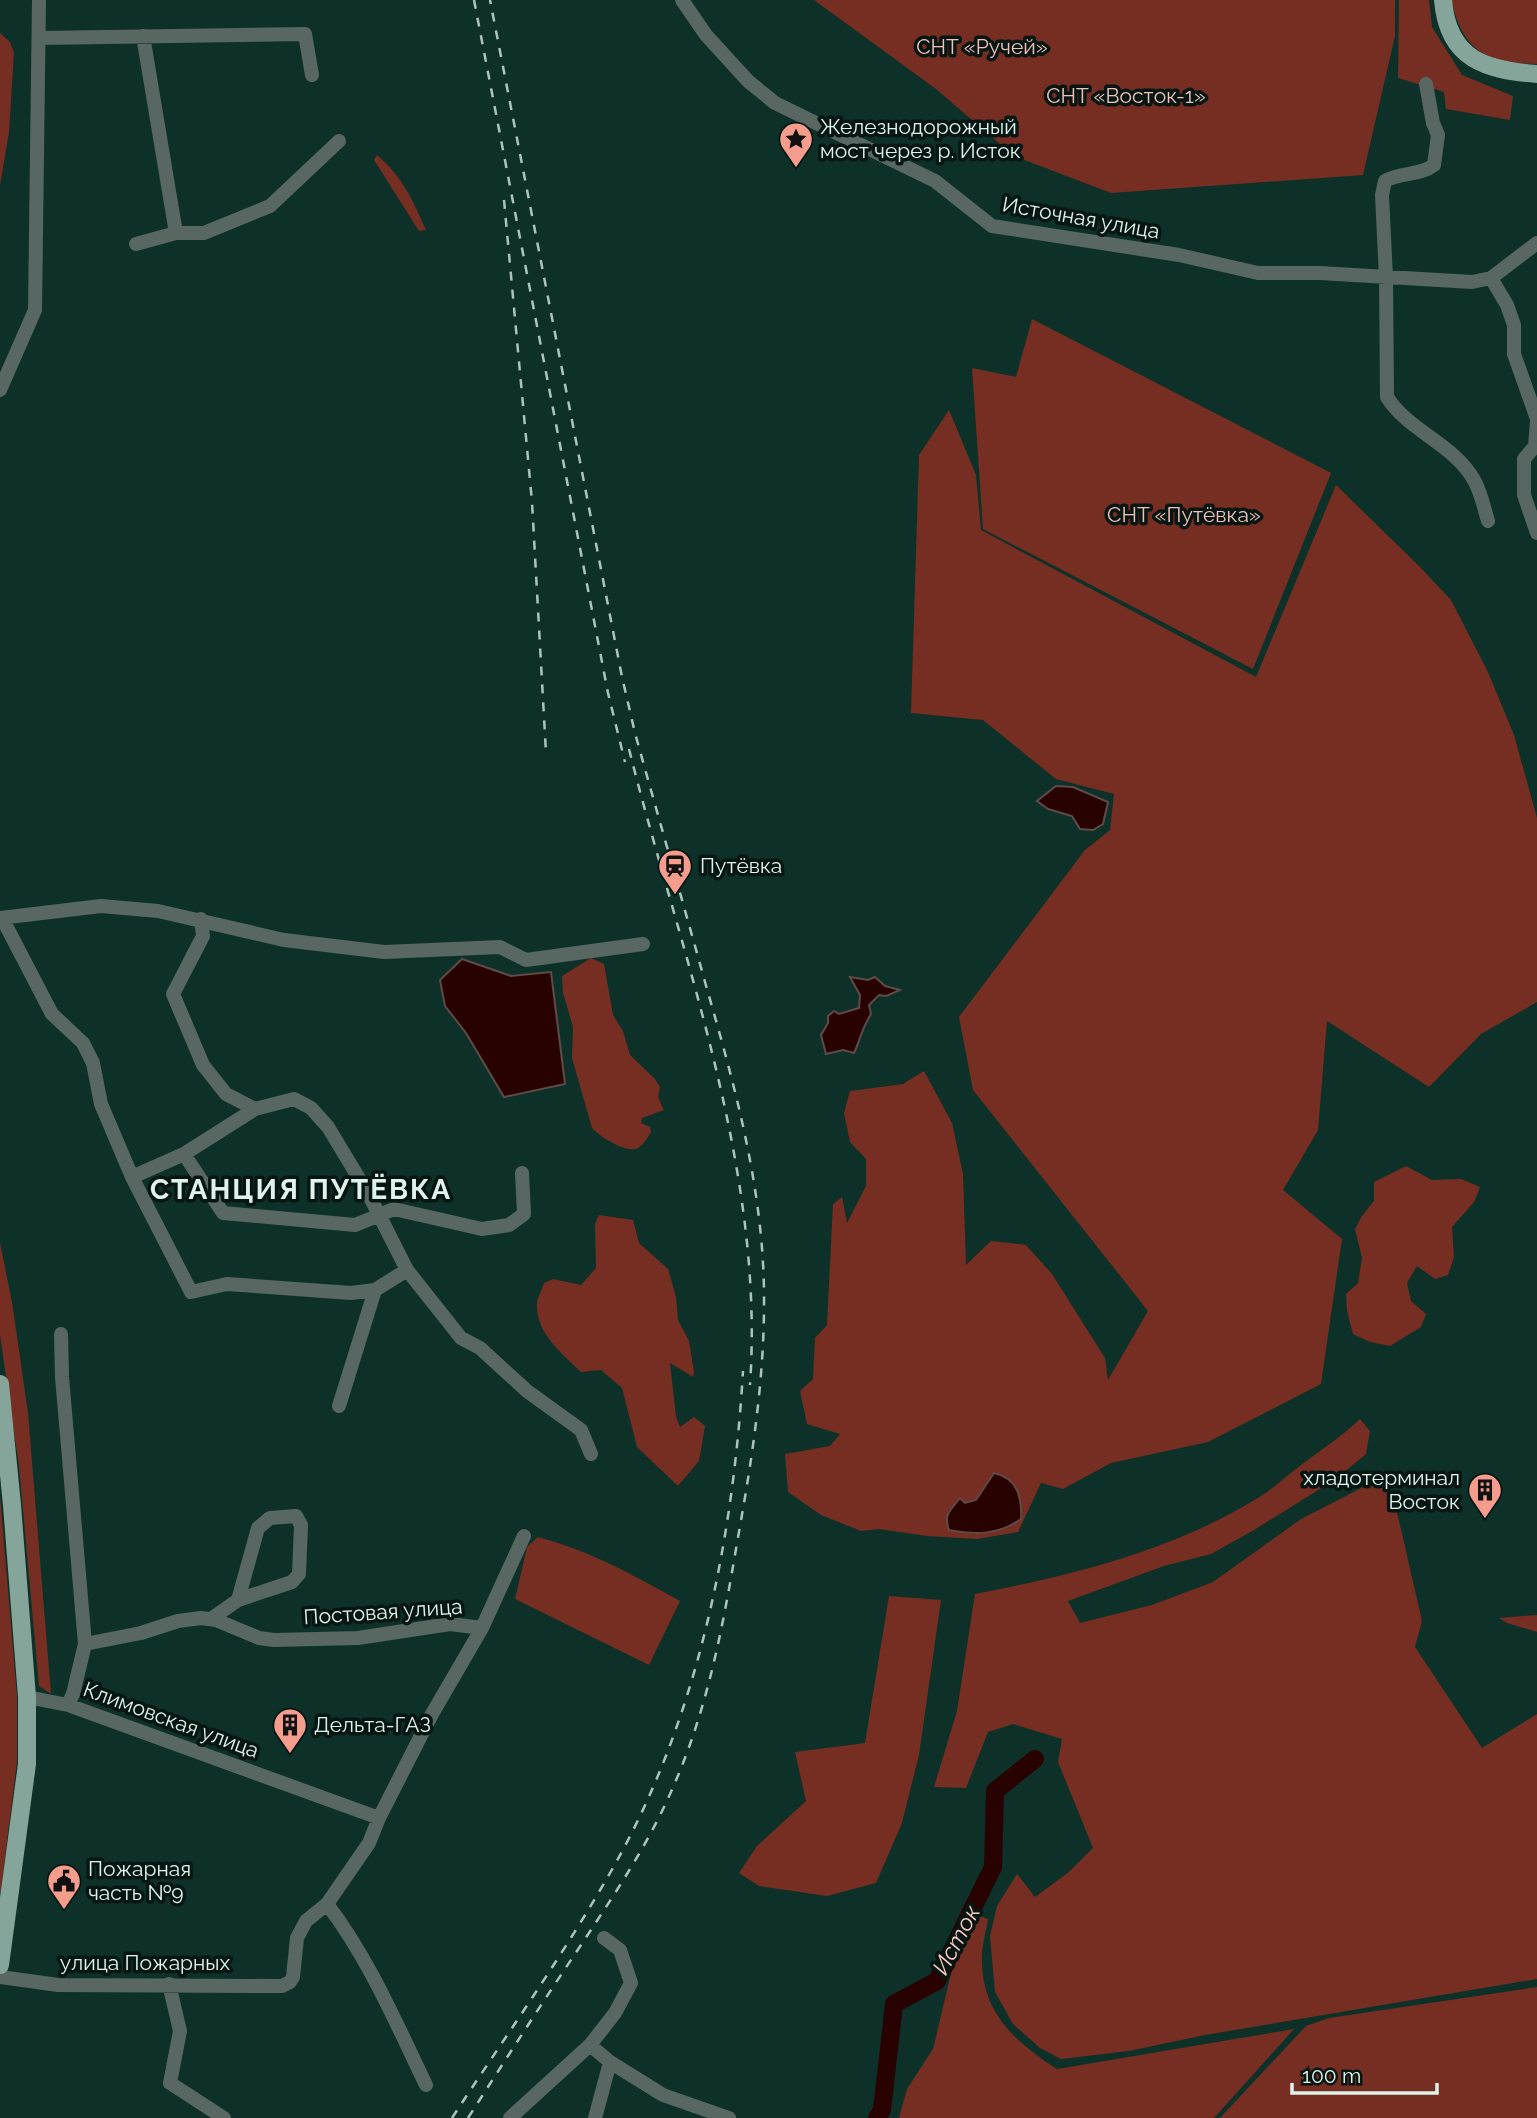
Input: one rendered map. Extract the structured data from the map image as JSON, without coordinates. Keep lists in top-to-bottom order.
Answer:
{
  "streets": {
    "street": [
      "Источная улица",
      "Постовая улица",
      "Климовская улица",
      "улица Пожарных"
    ]
  },
  "districts": ["СТАНЦИЯ ПУТЁВКА"],
  "water": ["Исток"],
  "parks": ["СНТ «Ручей»", "СНТ «Восток-1»", "СНТ «Путёвка»"],
  "places": {
    "place": ["Железнодорожный мост через р. Исток"],
    "station": ["Путёвка"],
    "building": ["хладотерминал Восток", "Дельта-ГАЗ"],
    "public building": ["Пожарная часть №9"]
  },
  "scale_bar": "100 m"
}
